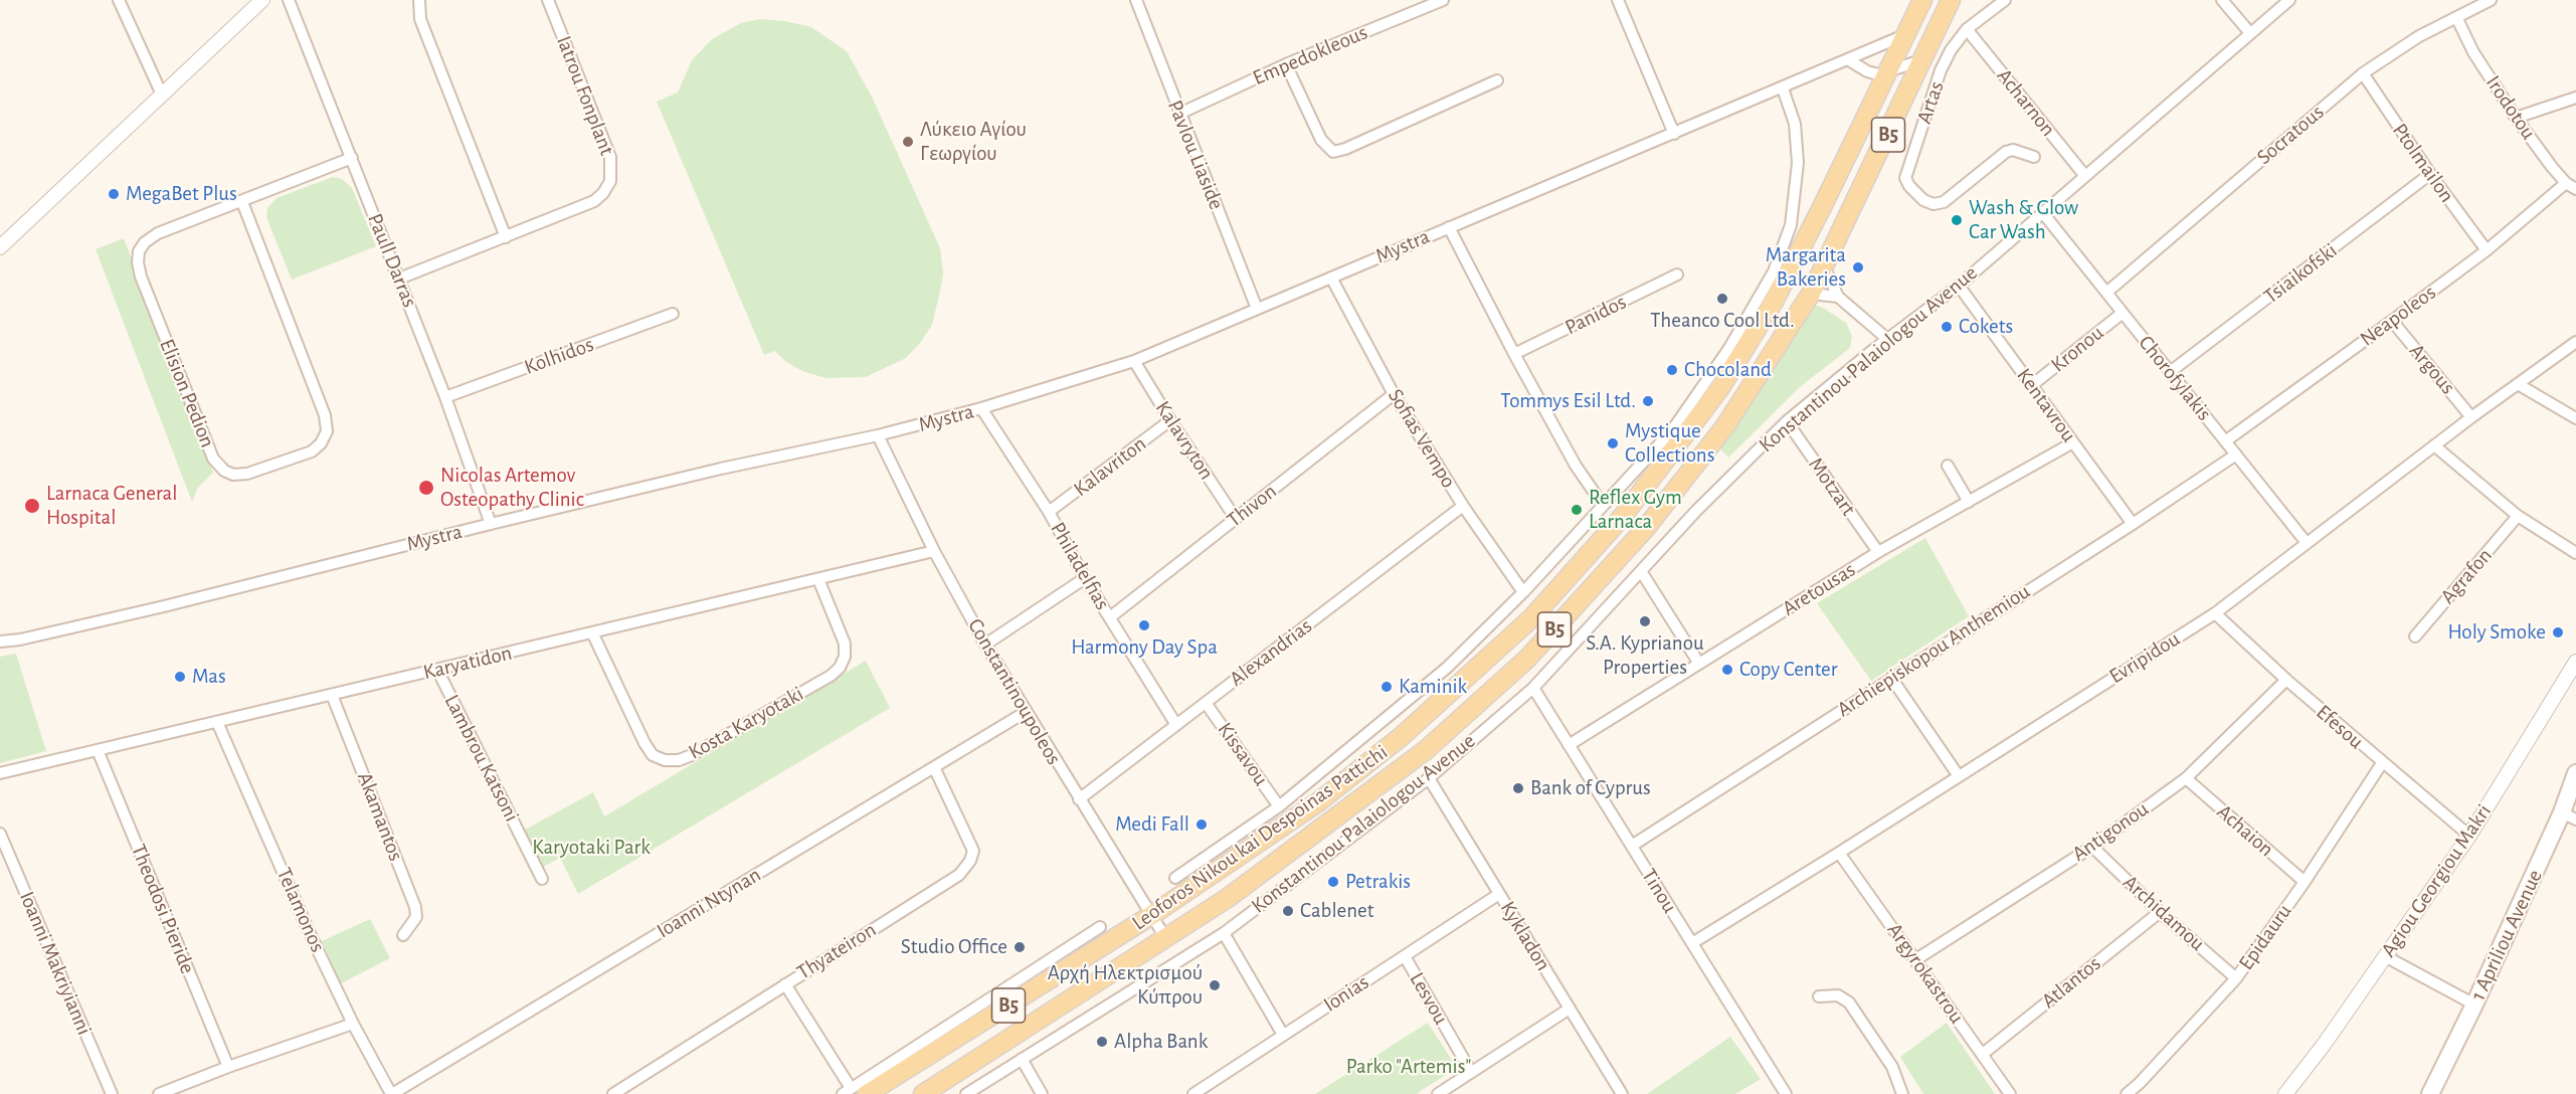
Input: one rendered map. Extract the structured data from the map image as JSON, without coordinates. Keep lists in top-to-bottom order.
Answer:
{
  "streets": {
    "main road": ["B5", "Leoforos Nikou kai Despoinas Pattichi", "1 Apriliou Avenue"],
    "street": [
      "Empedokleous",
      "Iatrou Fonplant",
      "Artas",
      "Acharnon",
      "Irodotou",
      "Socratous",
      "Pavlou Liaside",
      "Ptolmailon",
      "Mystra",
      "Paull Darras",
      "Tsiaikofski",
      "Panidos",
      "Neapoleos",
      "Kronou",
      "Kolhidos",
      "Konstantinou Palaiologou Avenue",
      "Argous",
      "Chorofylakis",
      "Elision Pedion",
      "Kentavrou",
      "Sofias Vempo",
      "Kalavryton",
      "Kalavriton",
      "Motzart",
      "Thivon",
      "Philadelfias",
      "Agrafon",
      "Aretousas",
      "Archiepiskopou Anthemiou",
      "Alexandrias",
      "Evripidou",
      "Karyatidon",
      "Constantinoupoleos",
      "Kosta Karyotaki",
      "Efesou",
      "Kissavou",
      "Lambrou Katsoni",
      "Akamantos",
      "Achaion",
      "Antigonou",
      "Agiou Georgiou Makri",
      "Tinou",
      "Ioanni Ntynan",
      "Theodosi Pieride",
      "Telamonos",
      "Archidamou",
      "Kykladon",
      "Epidauru",
      "Thyateiron",
      "Ioanni Makriyianni",
      "Argyrokastrou",
      "Atlantos",
      "Ionias",
      "Lesvou"
    ]
  },
  "crossings": [
    ["Empedokleous", "Pavlou Liaside"],
    ["Iatrou Fonplant", "Paull Darras"],
    ["Artas", "Acharnon"],
    ["Acharnon", "Konstantinou Palaiologou Avenue"],
    ["Irodotou", "Socratous"],
    ["Irodotou", "Neapoleos"],
    ["Socratous", "Ptolmailon"],
    ["Socratous", "Chorofylakis"],
    ["Pavlou Liaside", "Mystra"],
    ["Ptolmailon", "Tsiaikofski"],
    ["Ptolmailon", "Neapoleos"],
    ["Mystra", "Paull Darras"],
    ["Mystra", "Sofias Vempo"],
    ["Mystra", "Kalavryton"],
    ["Mystra", "Philadelfias"],
    ["Mystra", "Constantinoupoleos"],
    ["Mystra", "Leoforos Nikou kai Despoinas Pattichi"],
    ["Paull Darras", "Kolhidos"],
    ["Paull Darras", "Elision Pedion"],
    ["Tsiaikofski", "Chorofylakis"],
    ["Neapoleos", "Argous"],
    ["Neapoleos", "Chorofylakis"],
    ["Kronou", "Chorofylakis"],
    ["Kronou", "Kentavrou"],
    ["Konstantinou Palaiologou Avenue", "Chorofylakis"],
    ["Konstantinou Palaiologou Avenue", "Kentavrou"],
    ["Konstantinou Palaiologou Avenue", "Motzart"],
    ["Konstantinou Palaiologou Avenue", "Tinou"],
    ["Konstantinou Palaiologou Avenue", "Kykladon"],
    ["Argous", "Evripidou"],
    ["Chorofylakis", "Archiepiskopou Anthemiou"],
    ["Chorofylakis", "Evripidou"],
    ["Kentavrou", "Aretousas"],
    ["Kentavrou", "Archiepiskopou Anthemiou"],
    ["Sofias Vempo", "Thivon"],
    ["Sofias Vempo", "Alexandrias"],
    ["Kalavryton", "Kalavriton"],
    ["Kalavryton", "Thivon"],
    ["Kalavriton", "Philadelfias"],
    ["Motzart", "Aretousas"],
    ["Thivon", "Philadelfias"],
    ["Philadelfias", "Alexandrias"],
    ["Aretousas", "Tinou"],
    ["Archiepiskopou Anthemiou", "Tinou"],
    ["Alexandrias", "Constantinoupoleos"],
    ["Alexandrias", "Kissavou"],
    ["Evripidou", "Efesou"],
    ["Evripidou", "Tinou"],
    ["Evripidou", "Argyrokastrou"],
    ["Karyatidon", "Constantinoupoleos"],
    ["Karyatidon", "Kosta Karyotaki"],
    ["Karyatidon", "Lambrou Katsoni"],
    ["Karyatidon", "Akamantos"],
    ["Karyatidon", "Theodosi Pieride"],
    ["Karyatidon", "Telamonos"],
    ["Constantinoupoleos", "Leoforos Nikou kai Despoinas Pattichi"],
    ["Constantinoupoleos", "Ioanni Ntynan"],
    ["Efesou", "Antigonou"],
    ["Efesou", "Agiou Georgiou Makri"],
    ["Efesou", "Epidauru"],
    ["Achaion", "Antigonou"],
    ["Achaion", "Epidauru"],
    ["Antigonou", "Archidamou"],
    ["Antigonou", "Argyrokastrou"],
    ["Ioanni Ntynan", "Telamonos"],
    ["Ioanni Ntynan", "Thyateiron"],
    ["Archidamou", "Epidauru"],
    ["Archidamou", "Atlantos"],
    ["Kykladon", "Ionias"],
    ["Argyrokastrou", "Atlantos"],
    ["Ionias", "Lesvou"]
  ],
  "parks": ["Karyotaki Park", "Parko \"Artemis\""],
  "places": [
    "Λύκειο Αγίου Γεωργίου",
    "MegaBet Plus",
    "Wash & Glow Car Wash",
    "Margarita Bakeries",
    "Theanco Cool Ltd.",
    "Cokets",
    "Chocoland",
    "Tommys Esil Ltd.",
    "Mystique Collections",
    "Nicolas Artemov Osteopathy Clinic",
    "Larnaca General Hospital",
    "Reflex Gym Larnaca",
    "S.A. Kyprianou Properties",
    "Harmony Day Spa",
    "Holy Smoke",
    "Copy Center",
    "Mas",
    "Kaminik",
    "Bank of Cyprus",
    "Medi Fall",
    "Petrakis",
    "Cablenet",
    "Studio Office",
    "Αρχή Ηλεκτρισμού Κύπρου",
    "Alpha Bank"
  ]
}
